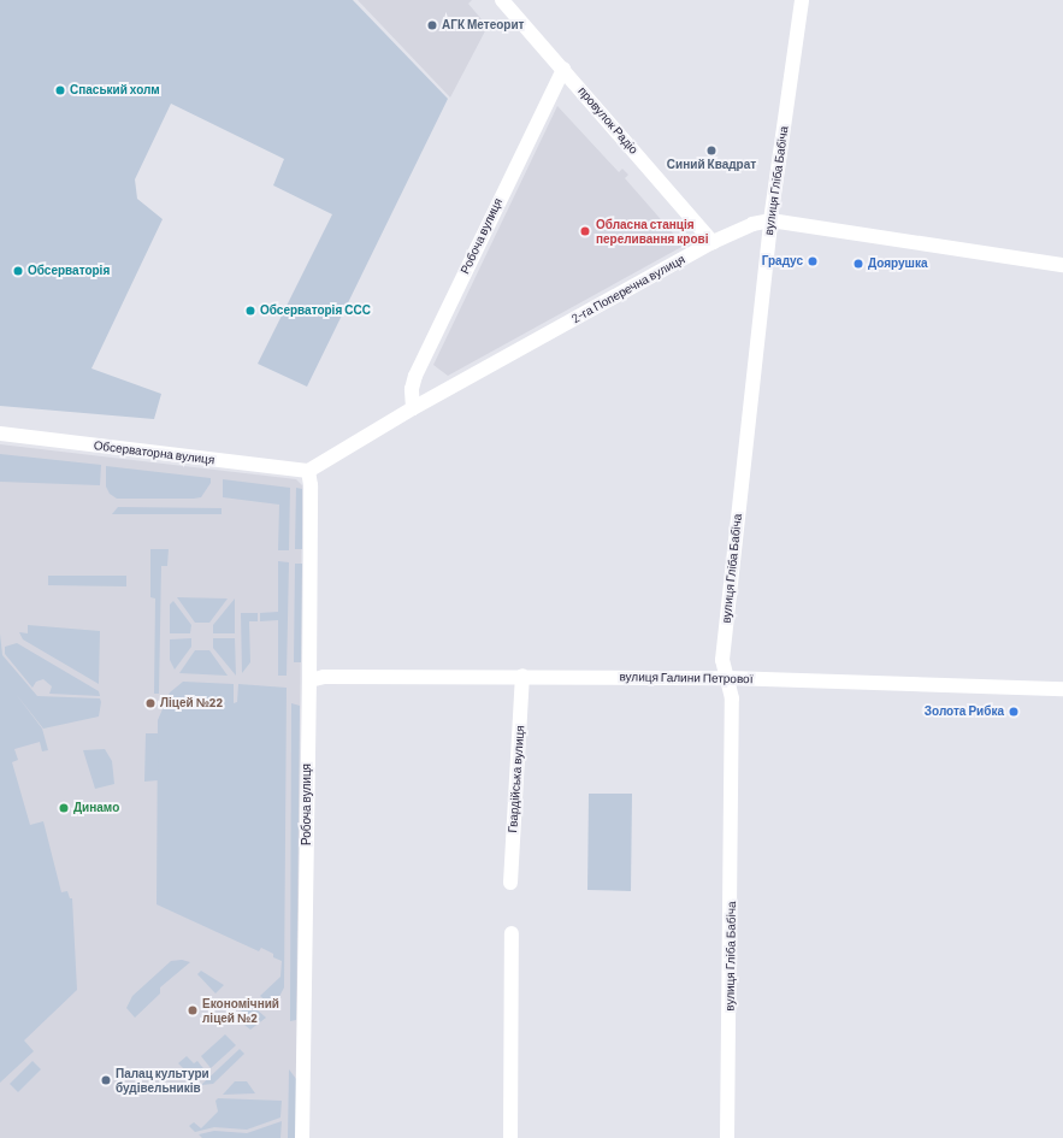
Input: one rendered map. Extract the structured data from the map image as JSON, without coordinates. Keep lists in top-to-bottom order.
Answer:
{
  "streets": {
    "street": [
      "провулок Радіо",
      "вулиця Гліба Бабіча",
      "Робоча вулиця",
      "2-га Поперечна вулиця",
      "Обсерваторна вулиця",
      "вулиця Галини Петрової",
      "Гвардійська вулиця"
    ]
  },
  "crossings": [
    ["провулок Радіо", "Робоча вулиця"],
    ["провулок Радіо", "2-га Поперечна вулиця"],
    ["вулиця Гліба Бабіча", "2-га Поперечна вулиця"],
    ["вулиця Гліба Бабіча", "вулиця Галини Петрової"],
    ["Робоча вулиця", "2-га Поперечна вулиця"],
    ["Робоча вулиця", "Обсерваторна вулиця"],
    ["Робоча вулиця", "вулиця Галини Петрової"],
    ["2-га Поперечна вулиця", "Обсерваторна вулиця"],
    ["вулиця Галини Петрової", "Гвардійська вулиця"]
  ],
  "places": [
    "АГК Метеорит",
    "Спаський холм",
    "Синий Квадрат",
    "Обласна станція переливання крові",
    "Градус",
    "Доярушка",
    "Обсерваторія",
    "Обсерваторія ССС",
    "Ліцей №22",
    "Золота Рибка",
    "Динамо",
    "Економічний ліцей №2",
    "Палац культури будівельників"
  ]
}
